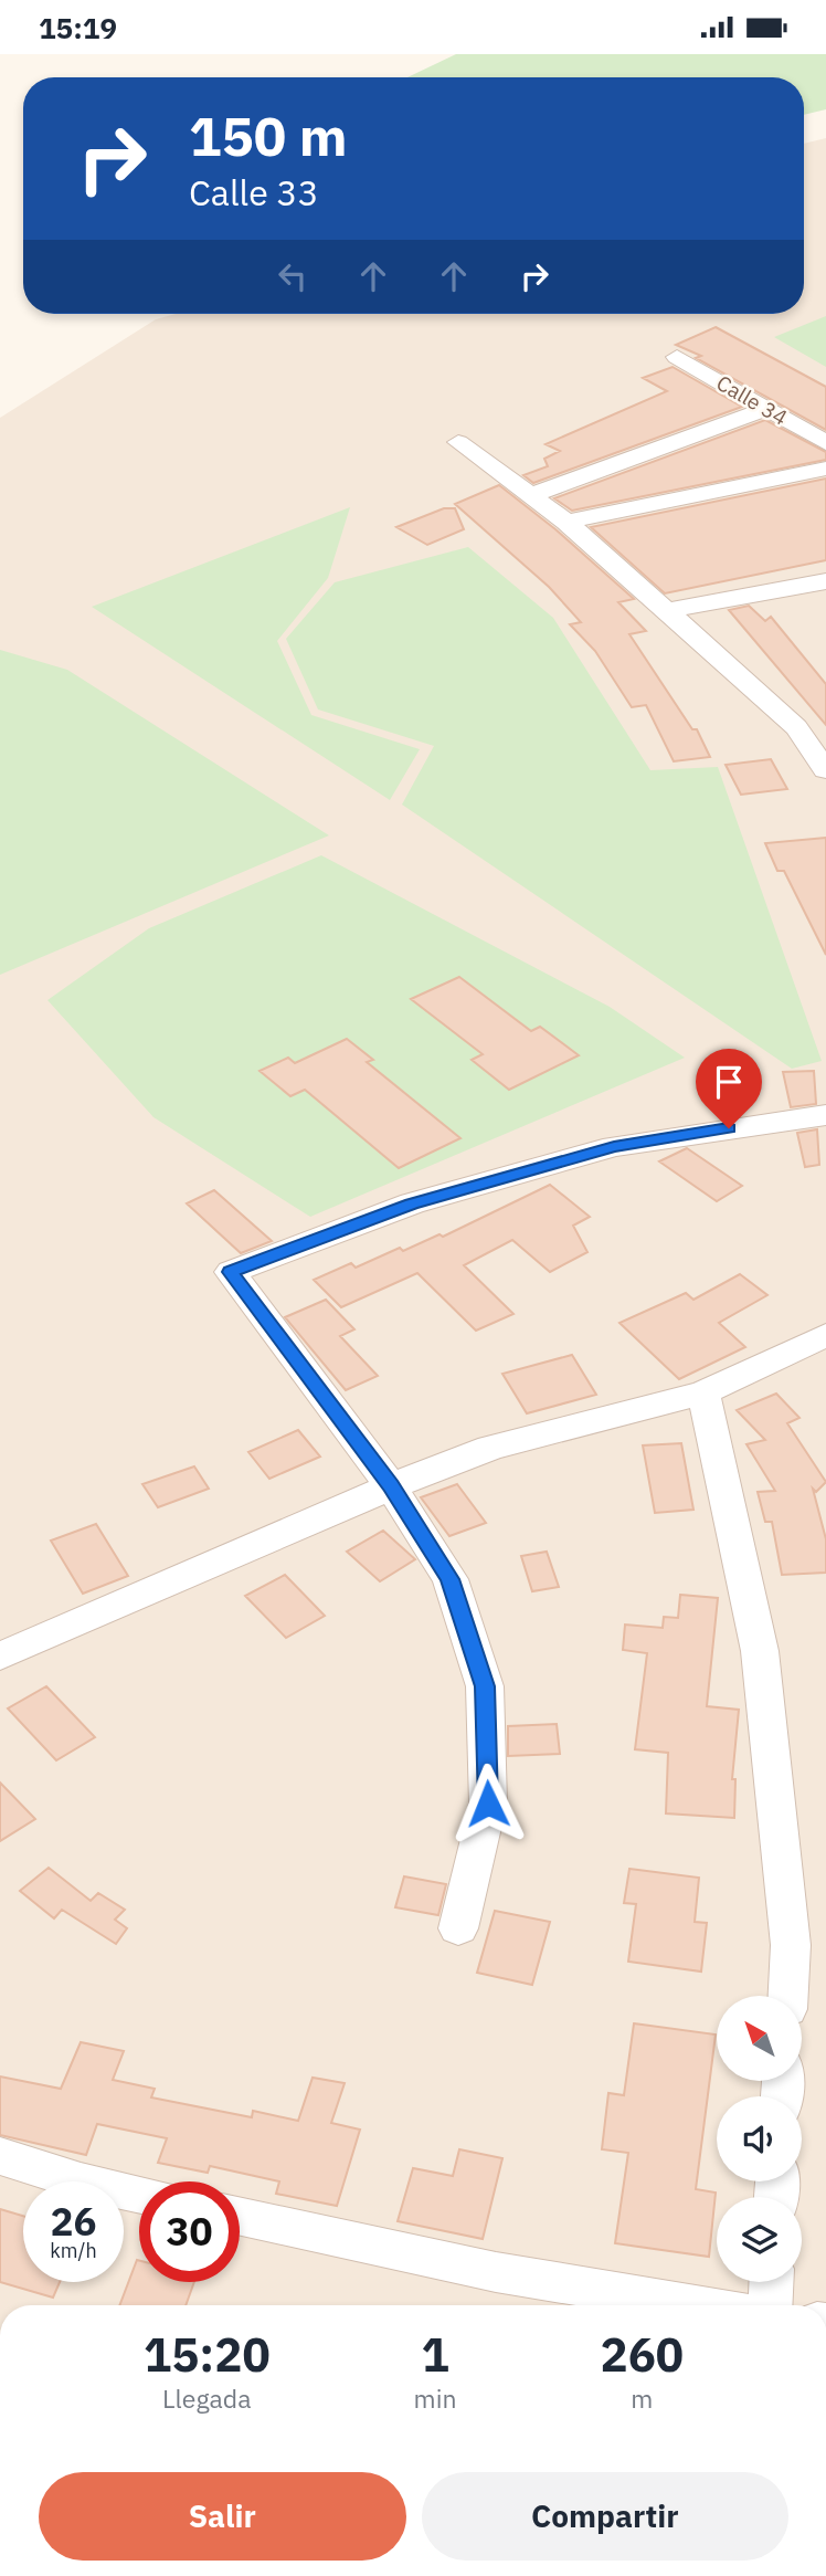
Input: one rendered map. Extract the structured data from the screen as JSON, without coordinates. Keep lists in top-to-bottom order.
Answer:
{
  "streets": {
    "street": ["Calle 34"]
  },
  "north": "top left",
  "page": {
    "status": "15:19",
    "turn": ["150 m", "Calle 33"],
    "speed": "26 km/h",
    "limit": "30",
    "eta": [
      "15:20",
      "Llegada",
      "1",
      "min",
      "260",
      "m"
    ],
    "buttons": ["Salir", "Compartir"]
  }
}
